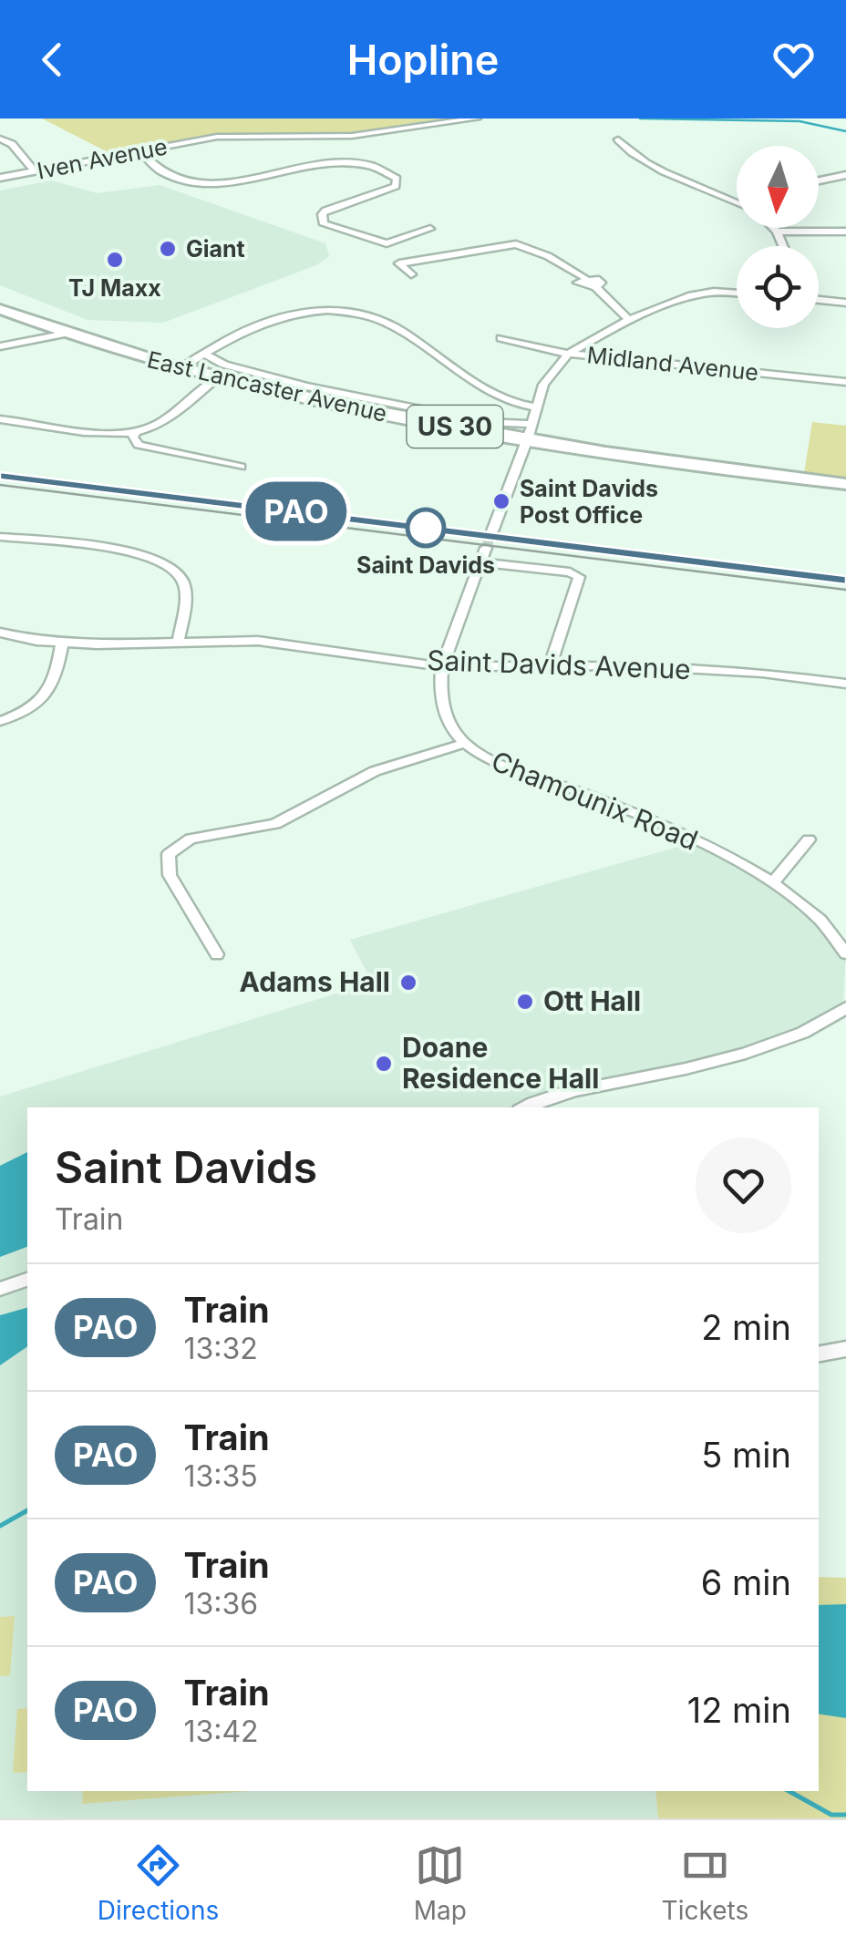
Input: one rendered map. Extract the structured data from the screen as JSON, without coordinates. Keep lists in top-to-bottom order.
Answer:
{
  "streets": {
    "highway": ["East Lancaster Avenue", "US 30"],
    "street": [
      "Iven Avenue",
      "Midland Avenue",
      "Saint Davids Avenue",
      "Chamounix Road"
    ]
  },
  "crossings": [
    ["Saint Davids Avenue", "Chamounix Road"]
  ],
  "places": [
    "Giant",
    "TJ Maxx",
    "Saint Davids Post Office",
    "Saint Davids",
    "Adams Hall",
    "Ott Hall",
    "Doane Residence Hall"
  ],
  "north": "bottom",
  "page": {
    "header": "Hopline",
    "on_map": "PAO",
    "heading": ["Saint Davids", "Train"],
    "list": [
      {
        "mark": "PAO",
        "name": "Train",
        "note": "13:32",
        "value": "2 min"
      },
      {
        "mark": "PAO",
        "name": "Train",
        "note": "13:35",
        "value": "5 min"
      },
      {
        "mark": "PAO",
        "name": "Train",
        "note": "13:36",
        "value": "6 min"
      },
      {
        "mark": "PAO",
        "name": "Train",
        "note": "13:42",
        "value": "12 min"
      }
    ],
    "tabs": ["Directions", "Map", "Tickets"]
  }
}
